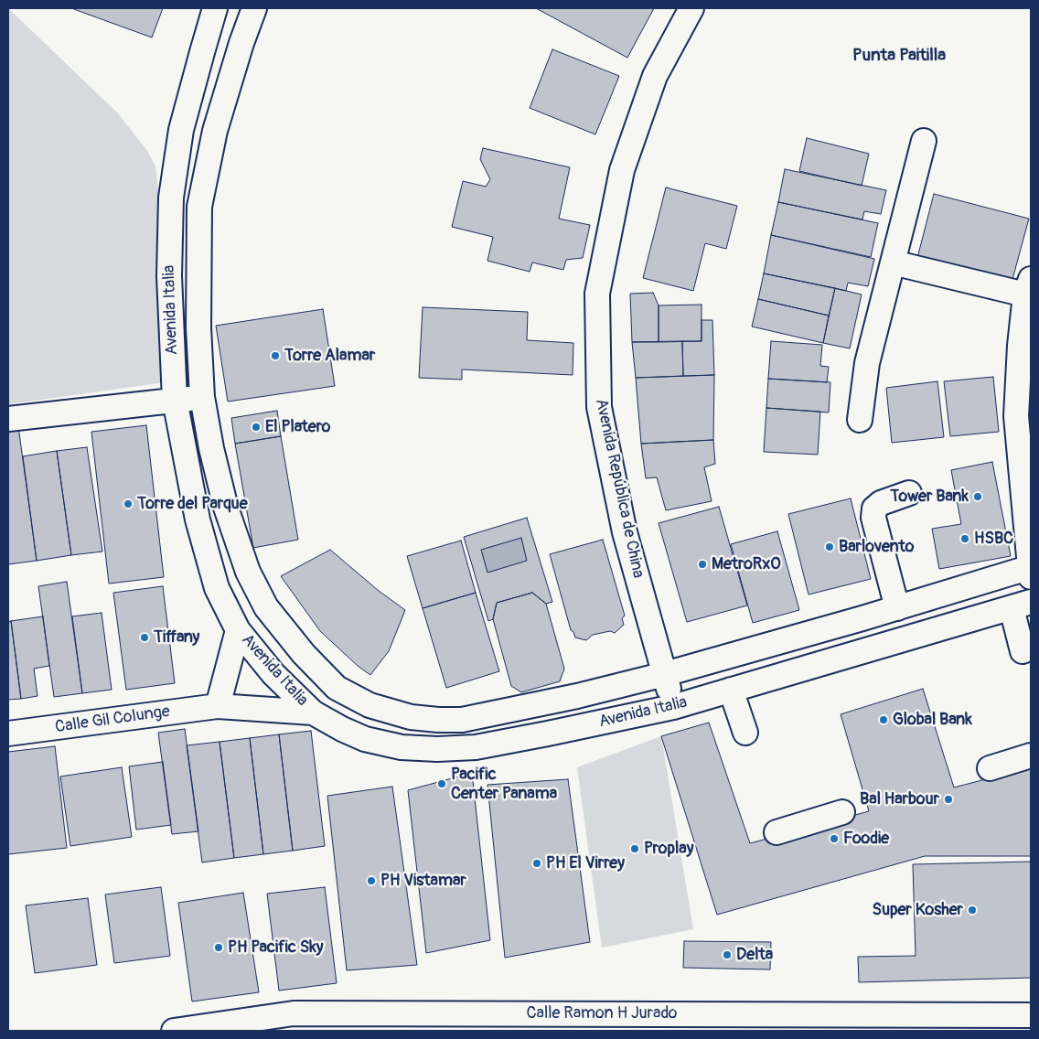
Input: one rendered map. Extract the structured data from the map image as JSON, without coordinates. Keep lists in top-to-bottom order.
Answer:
{
  "streets": {
    "street": [
      "Avenida Italia",
      "Avenida República de China",
      "Calle Gil Colunge",
      "Calle Ramon H Jurado"
    ]
  },
  "crossings": [
    ["Avenida Italia", "Avenida República de China"],
    ["Avenida Italia", "Calle Gil Colunge"]
  ],
  "districts": ["Punta Paitilla"],
  "places": [
    "Torre Alamar",
    "El Platero",
    "Tower Bank",
    "Torre del Parque",
    "HSBC",
    "Barlovento",
    "MetroRxO",
    "Tiffany",
    "Global Bank",
    "Pacific Center Panama",
    "Bal Harbour",
    "Foodie",
    "Proplay",
    "PH El Virrey",
    "PH Vistamar",
    "Super Kosher",
    "PH Pacific Sky",
    "Delta"
  ]
}
